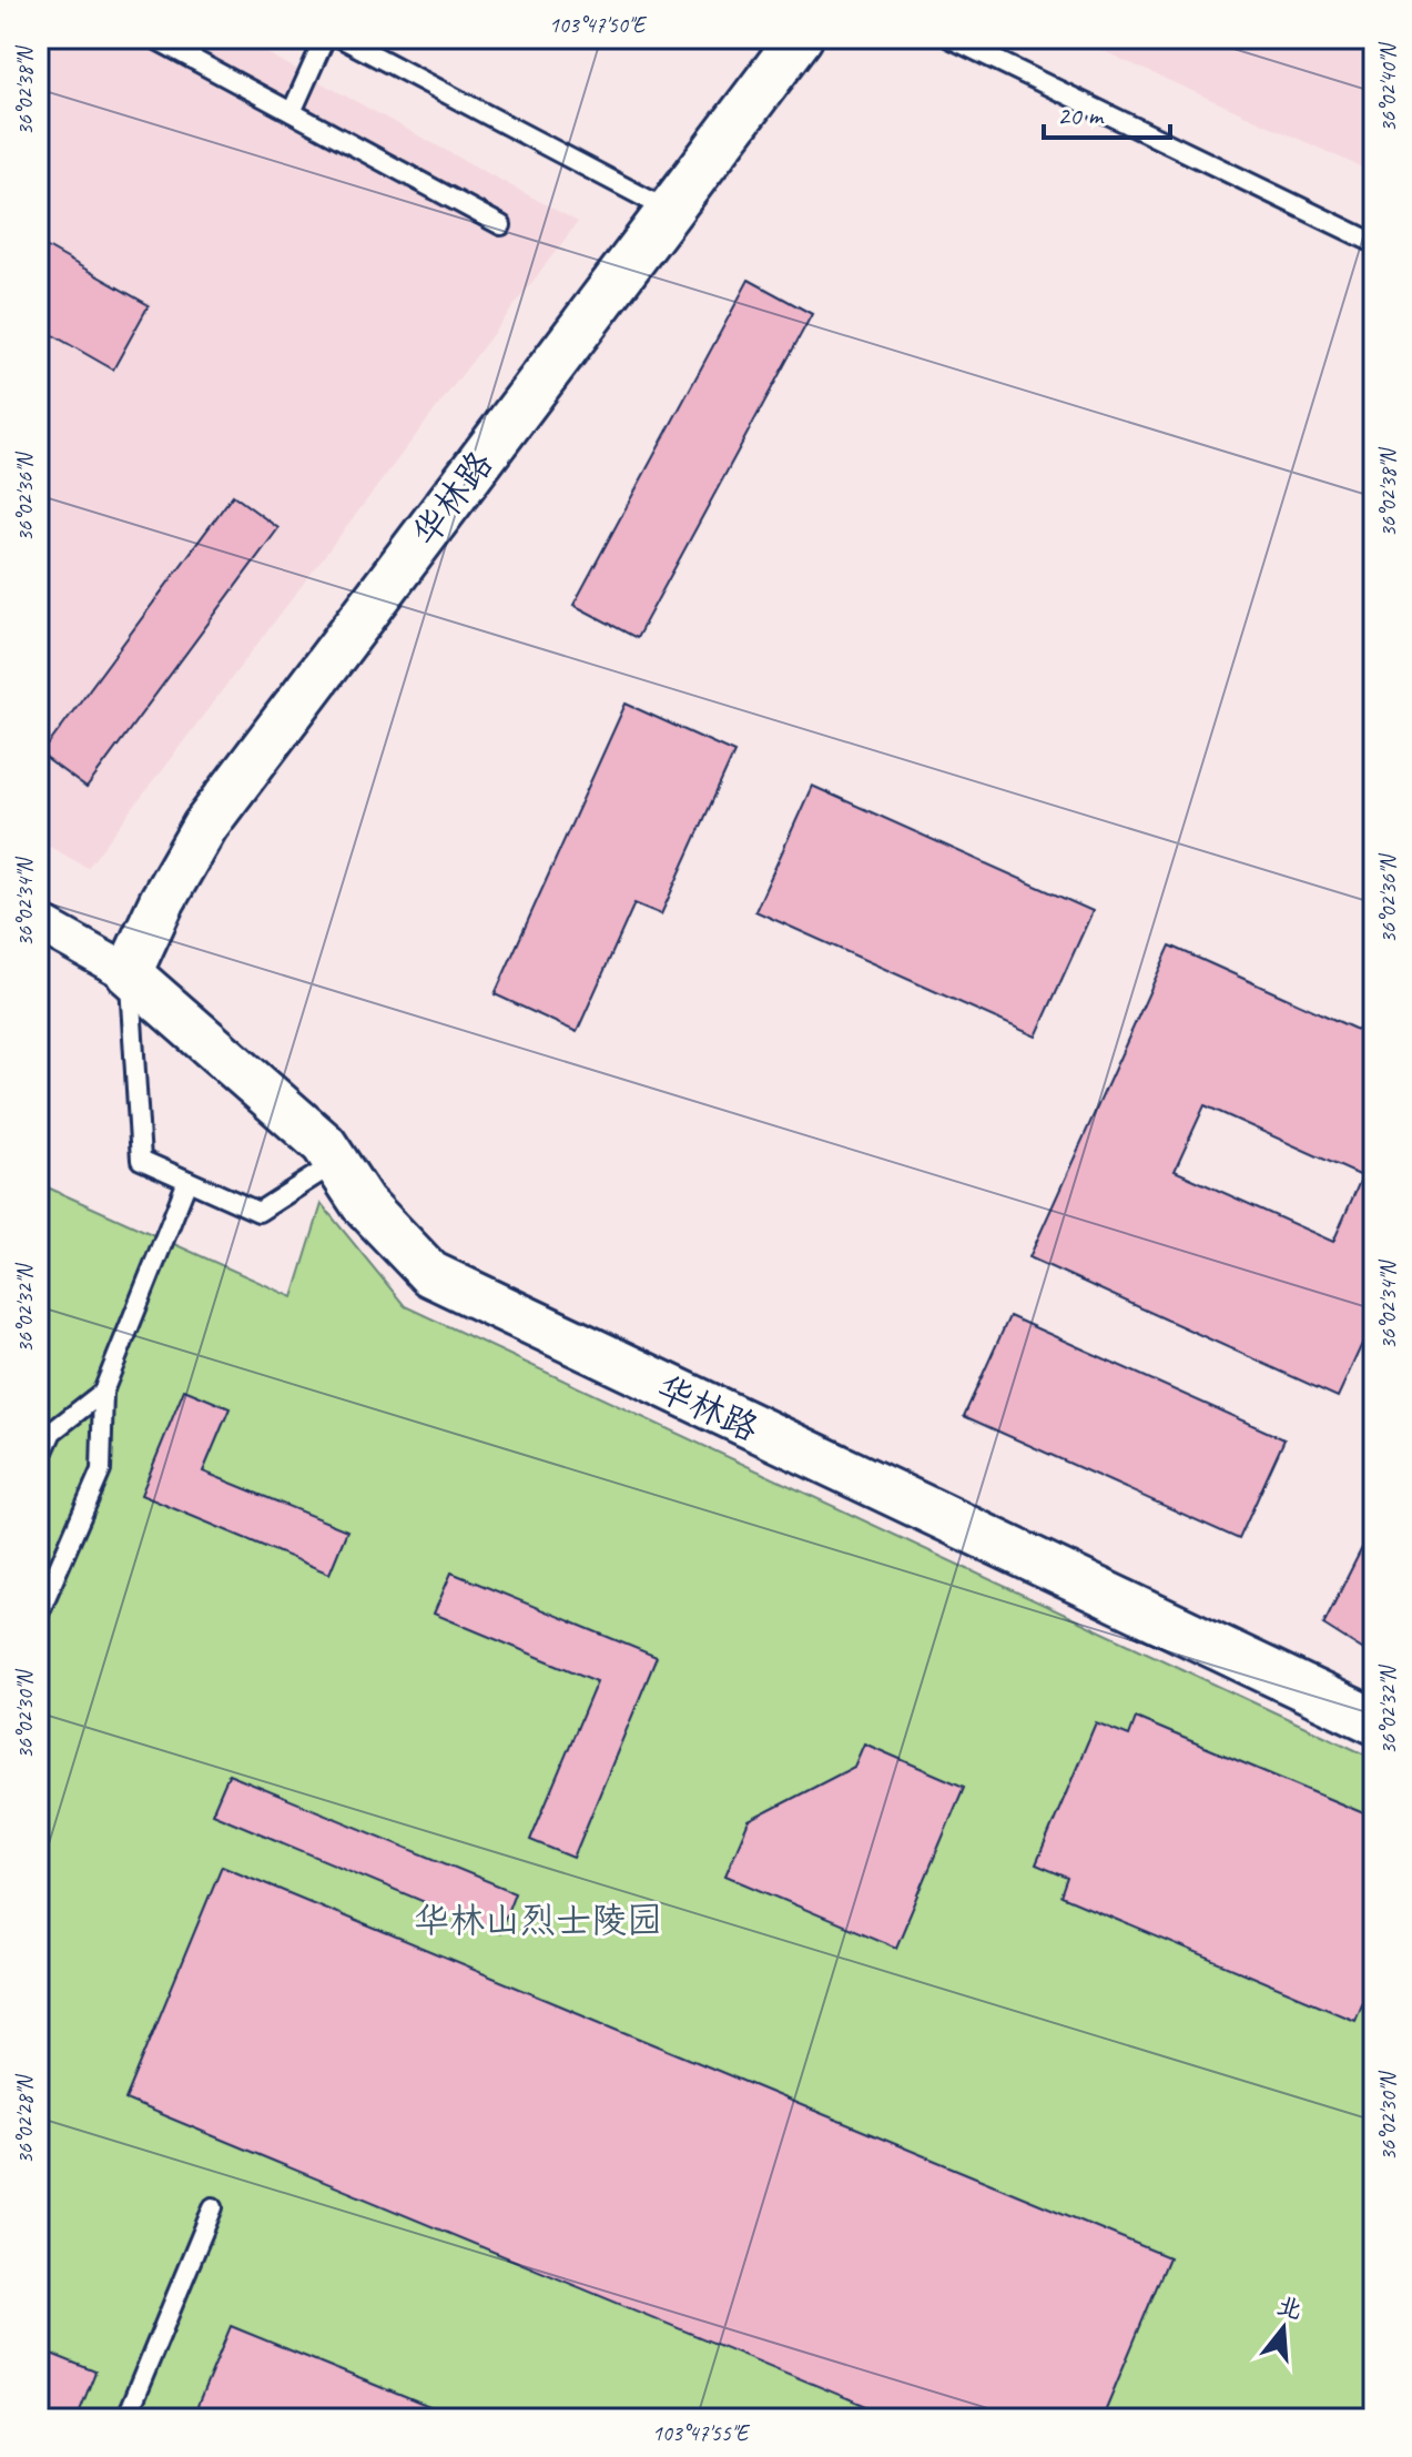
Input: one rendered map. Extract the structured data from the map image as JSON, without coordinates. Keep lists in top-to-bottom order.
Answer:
{
  "streets": {
    "street": ["华林路"]
  },
  "parks": ["华林山烈士陵园"],
  "scale_bar": "20 m",
  "north": "top",
  "coordinates": [
    "103°47'50\"E",
    "36°02'40\"N",
    "36°02'38\"N",
    "36°02'36\"N",
    "36°02'34\"N",
    "36°02'32\"N",
    "36°02'30\"N",
    "36°02'28\"N",
    "103°47'55\"E"
  ]
}
